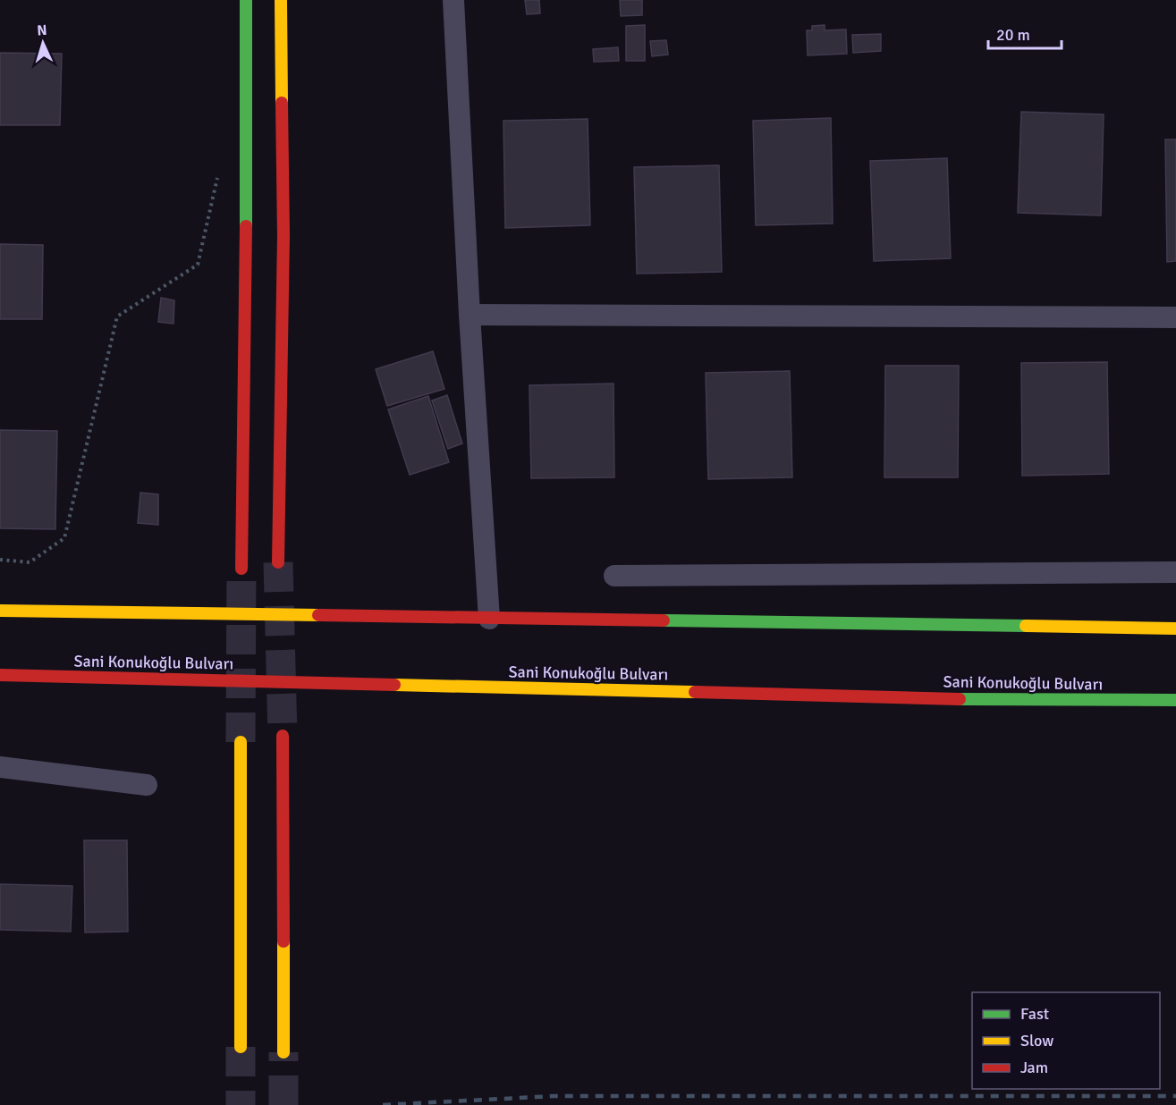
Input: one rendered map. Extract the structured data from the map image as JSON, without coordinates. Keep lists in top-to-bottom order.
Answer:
{
  "streets": {
    "main road": ["Sani Konukoğlu Bulvarı"]
  },
  "legend": ["Fast", "Slow", "Jam"],
  "scale_bar": "20 m",
  "north": "top"
}
